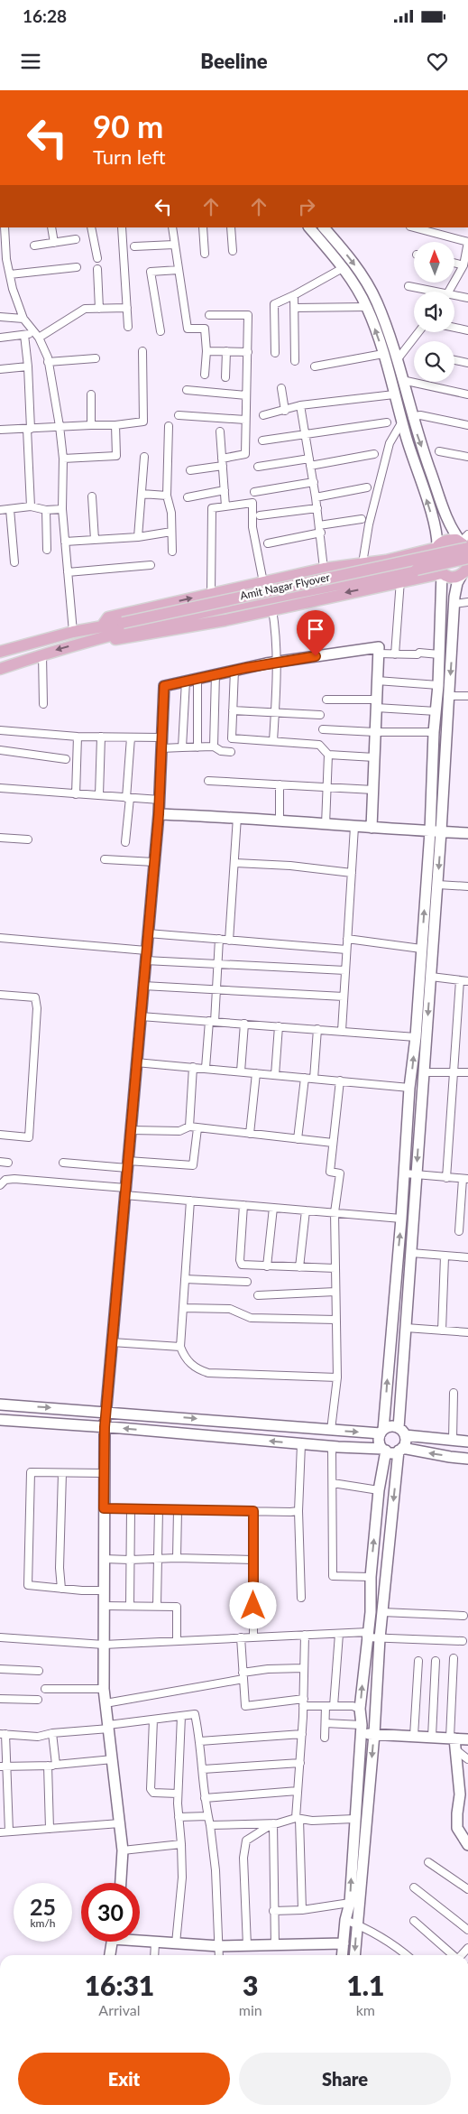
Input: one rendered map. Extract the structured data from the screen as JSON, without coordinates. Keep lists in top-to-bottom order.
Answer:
{
  "streets": {
    "main road": ["Amit Nagar Flyover"]
  },
  "north": "top",
  "page": {
    "status": "16:28",
    "header": "Beeline",
    "turn": ["90 m", "Turn left"],
    "speed": "25 km/h",
    "limit": "30",
    "eta": [
      "16:31",
      "Arrival",
      "3",
      "min",
      "1.1",
      "km"
    ],
    "buttons": ["Exit", "Share"]
  }
}
